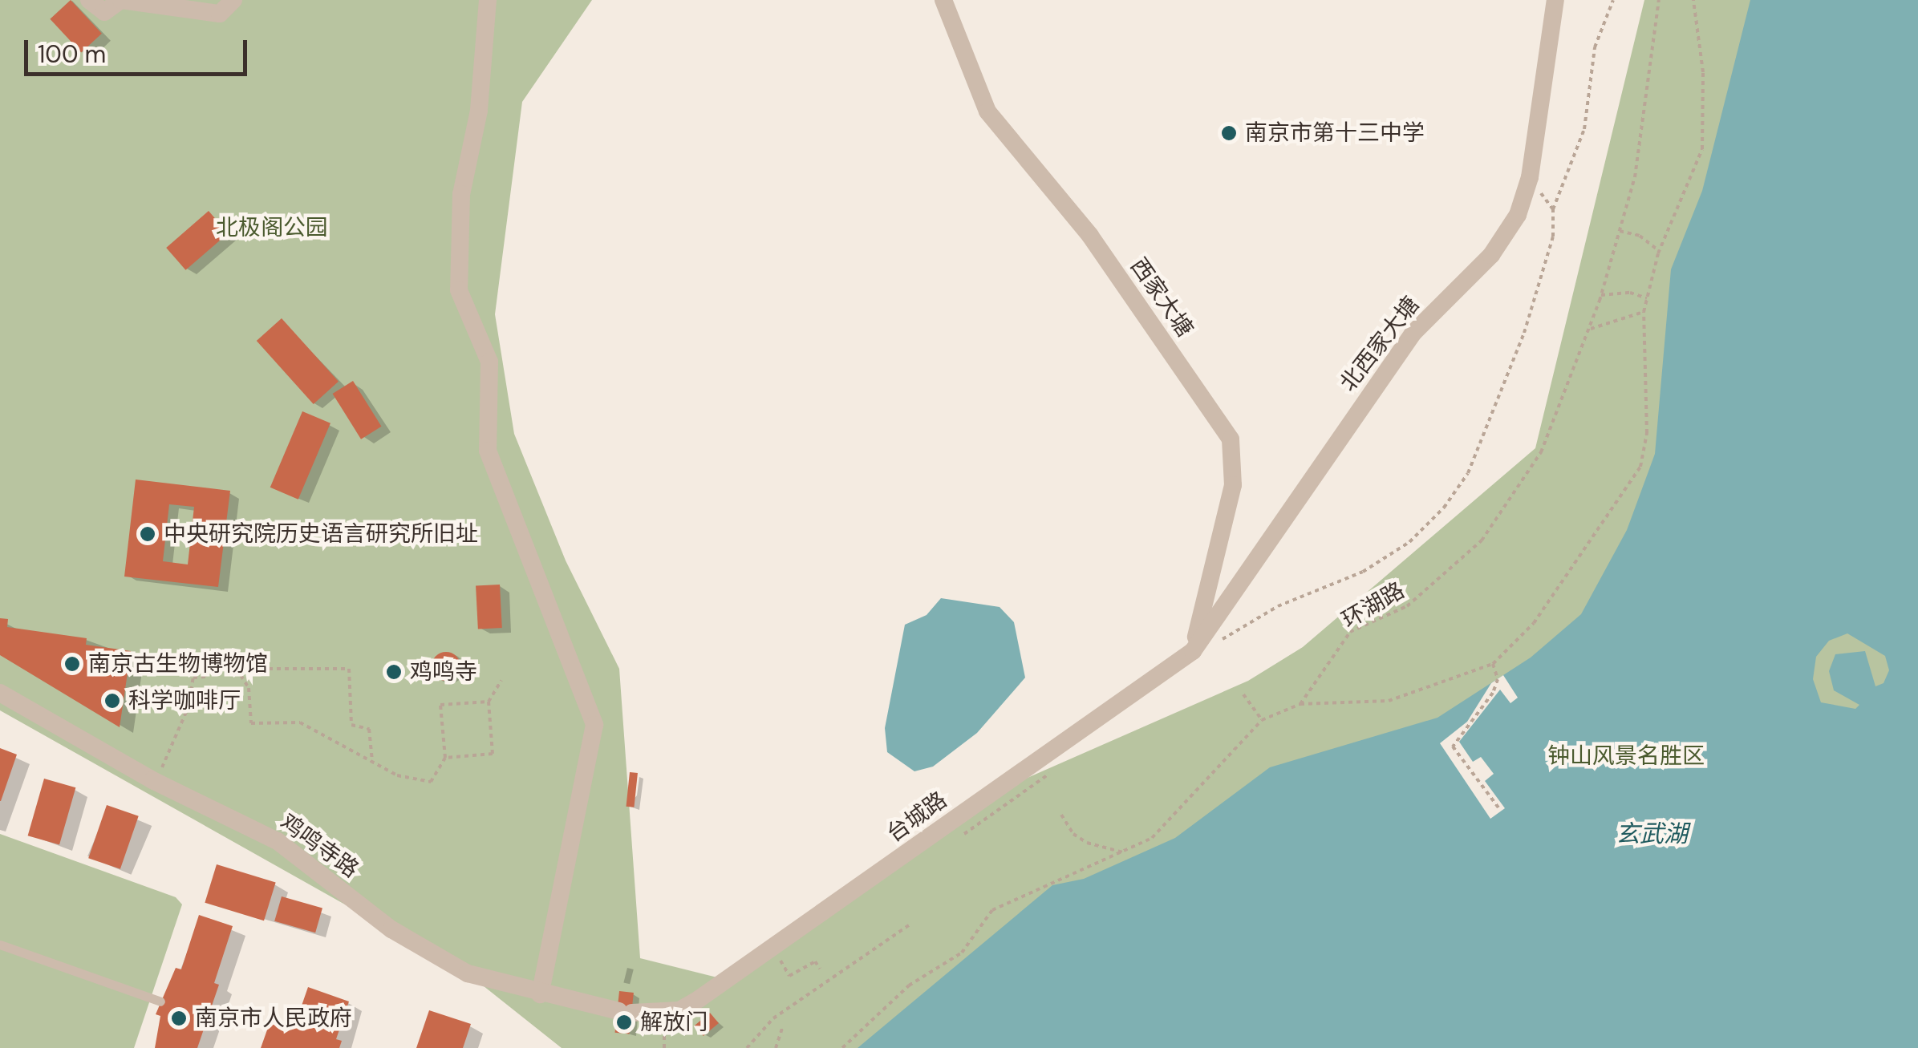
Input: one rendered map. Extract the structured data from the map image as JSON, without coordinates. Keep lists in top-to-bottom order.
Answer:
{
  "streets": {
    "street": [
      "西家大塘",
      "北西家大塘",
      "台城路",
      "鸡鸣寺路"
    ],
    "path": ["环湖路"]
  },
  "crossings": [
    ["西家大塘", "北西家大塘"],
    ["西家大塘", "台城路"],
    ["北西家大塘", "台城路"],
    ["台城路", "鸡鸣寺路"]
  ],
  "water": ["玄武湖"],
  "parks": ["北极阁公园", "钟山风景名胜区"],
  "places": [
    "南京市第十三中学",
    "中央研究院历史语言研究所旧址",
    "南京古生物博物馆",
    "鸡鸣寺",
    "科学咖啡厅",
    "南京市人民政府",
    "解放门"
  ],
  "scale_bar": "100 m"
}
